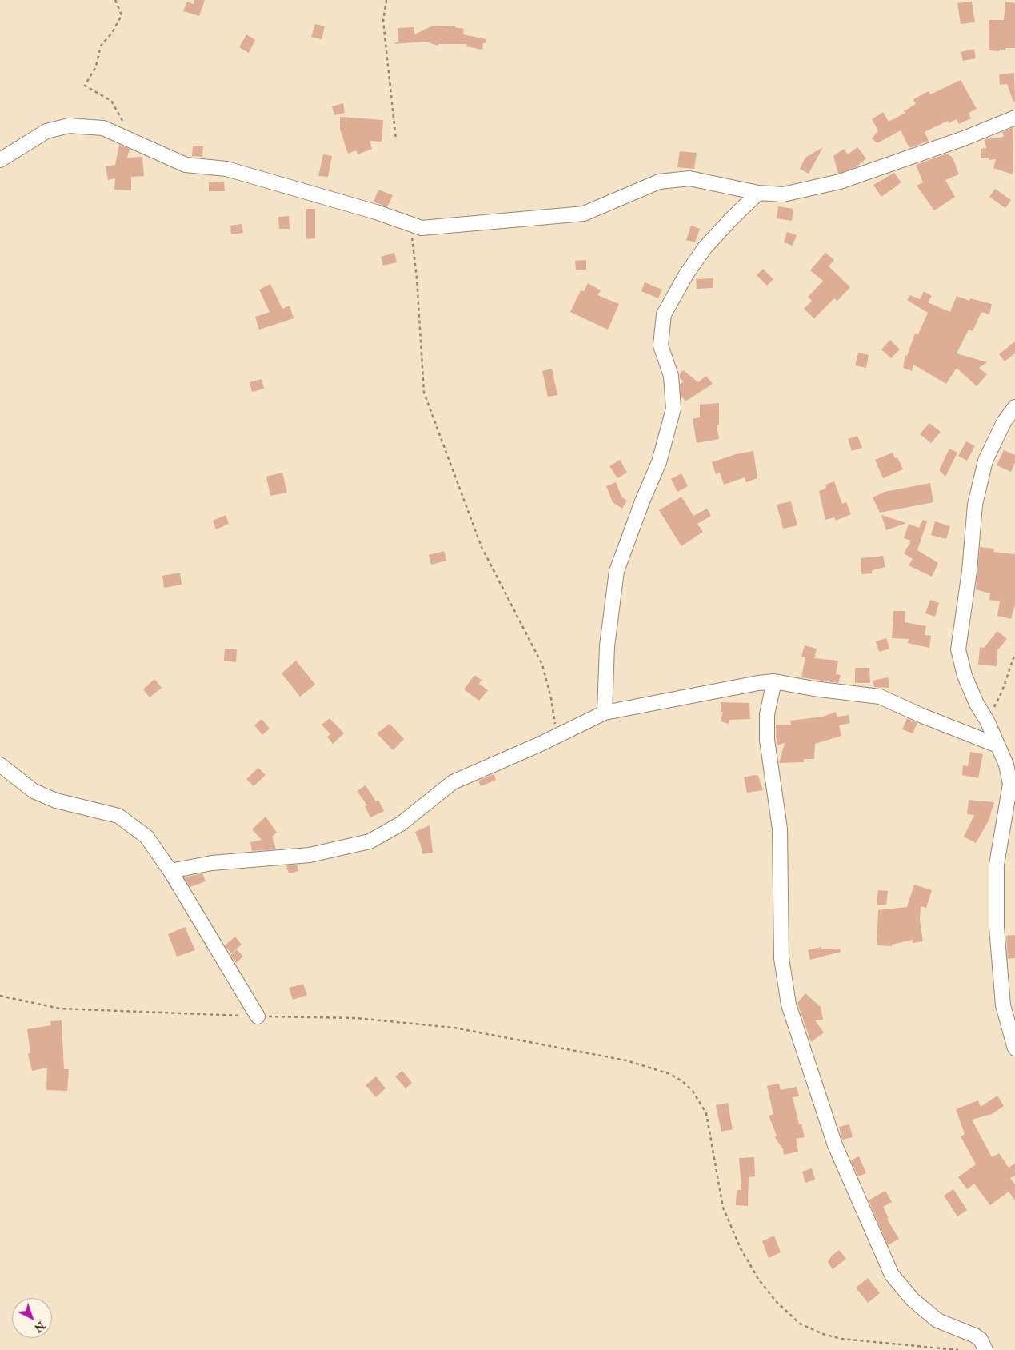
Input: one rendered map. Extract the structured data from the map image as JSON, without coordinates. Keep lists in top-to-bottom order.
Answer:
{
  "north": "bottom right"
}
